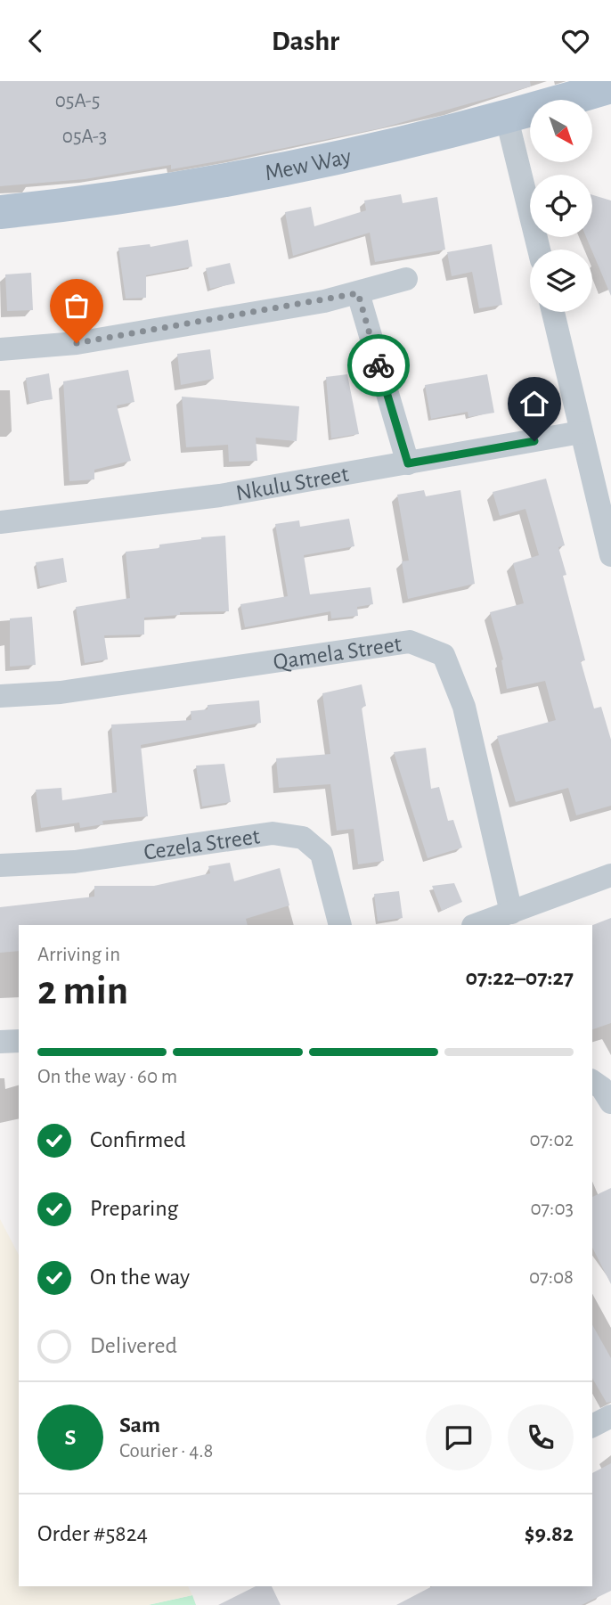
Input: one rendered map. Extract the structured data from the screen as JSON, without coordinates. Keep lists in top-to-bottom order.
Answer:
{
  "streets": {
    "main road": ["Mew Way"],
    "street": ["Nkulu Street", "Qamela Street", "Cezela Street"]
  },
  "house_numbers": ["05A-5", "05A-3"],
  "north": "bottom right",
  "page": {
    "header": "Dashr",
    "heading": ["2 min", "Arriving in", "07:22–07:27"],
    "panel": [
      "Sam",
      "Courier · 4.8",
      "Order #5824",
      "$9.82"
    ],
    "bar": "On the way · 60 m",
    "list": [
      ["Confirmed", "07:02"],
      ["Preparing", "07:03"],
      ["On the way", "07:08"],
      "Delivered"
    ],
    "round": "S"
  }
}
